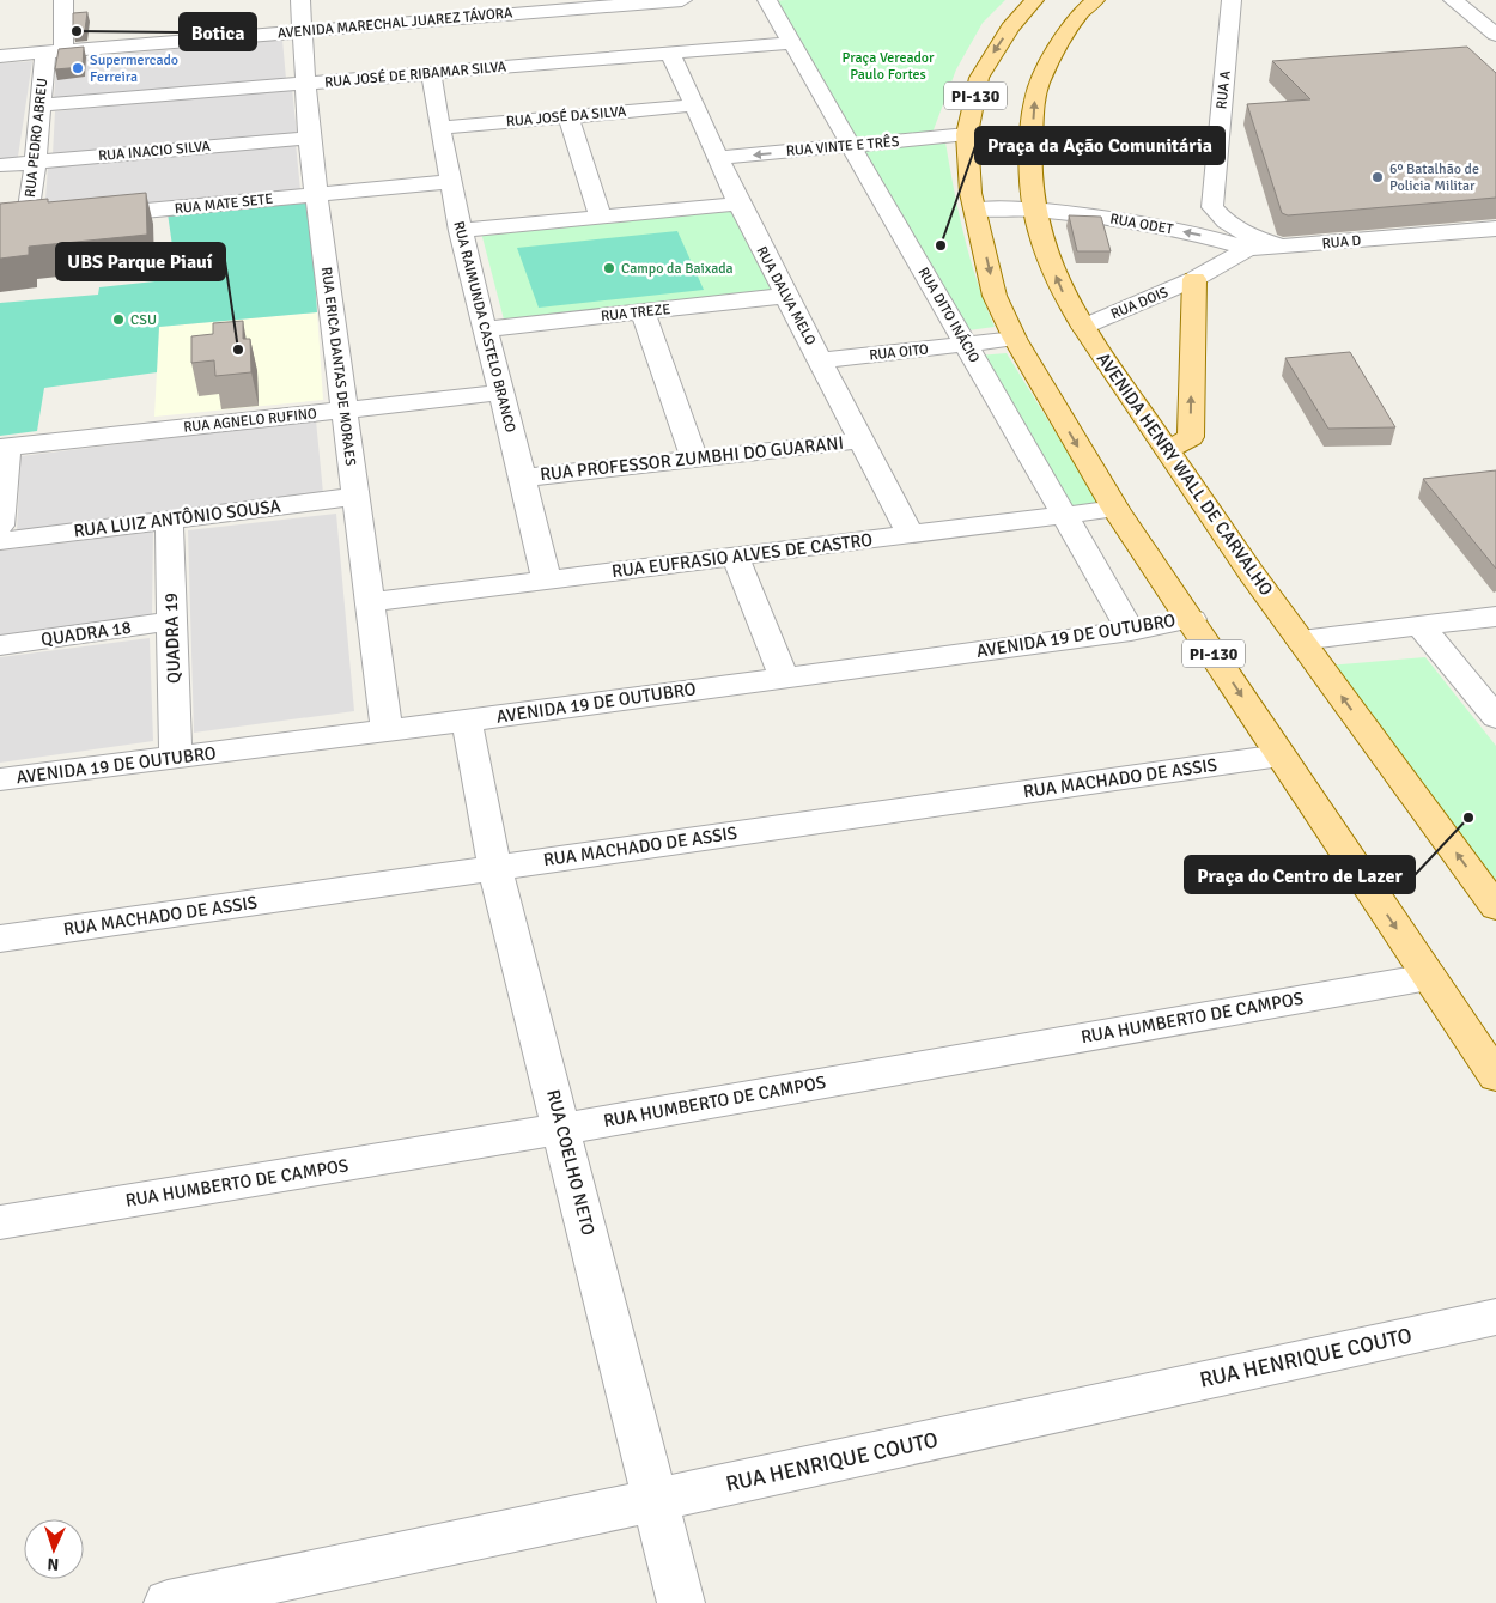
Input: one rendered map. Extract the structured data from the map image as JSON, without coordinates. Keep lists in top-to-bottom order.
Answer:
{
  "streets": {
    "main road": ["PI-130", "AVENIDA HENRY WALL DE CARVALHO"],
    "street": [
      "AVENIDA MARECHAL JUAREZ TÁVORA",
      "RUA JOSÉ DE RIBAMAR SILVA",
      "RUA A",
      "RUA JOSÉ DA SILVA",
      "RUA PEDRO ABREU",
      "RUA VINTE E TRÊS",
      "RUA INACIO SILVA",
      "RUA MATE SETE",
      "RUA ODET",
      "RUA D",
      "RUA DALVA MELO",
      "RUA DOIS",
      "RUA TREZE",
      "RUA DITO INÁCIO",
      "RUA RAIMUNDA CASTELO BRANCO",
      "RUA OITO",
      "RUA ERICA DANTAS DE MORAES",
      "RUA AGNELO RUFINO",
      "RUA PROFESSOR ZUMBHI DO GUARANI",
      "RUA LUIZ ANTÔNIO SOUSA",
      "RUA EUFRASIO ALVES DE CASTRO",
      "QUADRA 18",
      "AVENIDA 19 DE OUTUBRO",
      "QUADRA 19",
      "RUA MACHADO DE ASSIS",
      "RUA HUMBERTO DE CAMPOS",
      "RUA COELHO NETO",
      "RUA HENRIQUE COUTO"
    ]
  },
  "crossings": [
    ["AVENIDA MARECHAL JUAREZ TÁVORA", "RUA PEDRO ABREU"],
    ["AVENIDA MARECHAL JUAREZ TÁVORA", "RUA ERICA DANTAS DE MORAES"],
    ["RUA JOSÉ DE RIBAMAR SILVA", "RUA PEDRO ABREU"],
    ["RUA JOSÉ DE RIBAMAR SILVA", "RUA DALVA MELO"],
    ["RUA JOSÉ DE RIBAMAR SILVA", "RUA DITO INÁCIO"],
    ["RUA JOSÉ DE RIBAMAR SILVA", "RUA RAIMUNDA CASTELO BRANCO"],
    ["RUA JOSÉ DE RIBAMAR SILVA", "RUA ERICA DANTAS DE MORAES"],
    ["RUA A", "RUA D"],
    ["PI-130", "RUA VINTE E TRÊS"],
    ["PI-130", "RUA ODET"],
    ["PI-130", "RUA OITO"],
    ["PI-130", "RUA EUFRASIO ALVES DE CASTRO"],
    ["PI-130", "AVENIDA 19 DE OUTUBRO"],
    ["PI-130", "RUA MACHADO DE ASSIS"],
    ["PI-130", "RUA HUMBERTO DE CAMPOS"],
    ["RUA JOSÉ DA SILVA", "RUA DALVA MELO"],
    ["RUA JOSÉ DA SILVA", "RUA RAIMUNDA CASTELO BRANCO"],
    ["RUA PEDRO ABREU", "RUA INACIO SILVA"],
    ["RUA VINTE E TRÊS", "RUA DALVA MELO"],
    ["RUA VINTE E TRÊS", "RUA DITO INÁCIO"],
    ["RUA INACIO SILVA", "RUA ERICA DANTAS DE MORAES"],
    ["RUA MATE SETE", "RUA RAIMUNDA CASTELO BRANCO"],
    ["RUA MATE SETE", "RUA ERICA DANTAS DE MORAES"],
    ["RUA ODET", "RUA D"],
    ["RUA ODET", "AVENIDA HENRY WALL DE CARVALHO"],
    ["RUA D", "RUA DOIS"],
    ["RUA DALVA MELO", "RUA TREZE"],
    ["RUA DALVA MELO", "RUA OITO"],
    ["RUA DALVA MELO", "RUA PROFESSOR ZUMBHI DO GUARANI"],
    ["RUA DALVA MELO", "RUA EUFRASIO ALVES DE CASTRO"],
    ["RUA DOIS", "AVENIDA HENRY WALL DE CARVALHO"],
    ["RUA TREZE", "RUA RAIMUNDA CASTELO BRANCO"],
    ["RUA DITO INÁCIO", "RUA OITO"],
    ["RUA DITO INÁCIO", "RUA EUFRASIO ALVES DE CASTRO"],
    ["RUA DITO INÁCIO", "AVENIDA 19 DE OUTUBRO"],
    ["RUA RAIMUNDA CASTELO BRANCO", "RUA AGNELO RUFINO"],
    ["RUA RAIMUNDA CASTELO BRANCO", "RUA PROFESSOR ZUMBHI DO GUARANI"],
    ["RUA RAIMUNDA CASTELO BRANCO", "RUA EUFRASIO ALVES DE CASTRO"],
    ["RUA ERICA DANTAS DE MORAES", "RUA AGNELO RUFINO"],
    ["RUA ERICA DANTAS DE MORAES", "RUA LUIZ ANTÔNIO SOUSA"],
    ["RUA ERICA DANTAS DE MORAES", "RUA EUFRASIO ALVES DE CASTRO"],
    ["RUA ERICA DANTAS DE MORAES", "AVENIDA 19 DE OUTUBRO"],
    ["RUA LUIZ ANTÔNIO SOUSA", "QUADRA 19"],
    ["QUADRA 18", "QUADRA 19"],
    ["AVENIDA 19 DE OUTUBRO", "QUADRA 19"],
    ["AVENIDA 19 DE OUTUBRO", "RUA COELHO NETO"],
    ["RUA MACHADO DE ASSIS", "RUA COELHO NETO"],
    ["RUA HUMBERTO DE CAMPOS", "RUA COELHO NETO"],
    ["RUA COELHO NETO", "RUA HENRIQUE COUTO"]
  ],
  "one_way": ["RUA VINTE E TRÊS", "RUA ODET"],
  "parks": ["Praça Vereador Paulo Fortes"],
  "places": [
    "Botica",
    "Supermercado Ferreira",
    "6º Batalhão de Policia Militar",
    "Praça da Ação Comunitária",
    "Campo da Baixada",
    "CSU",
    "UBS Parque Piauí",
    "Praça do Centro de Lazer"
  ],
  "north": "bottom"
}
